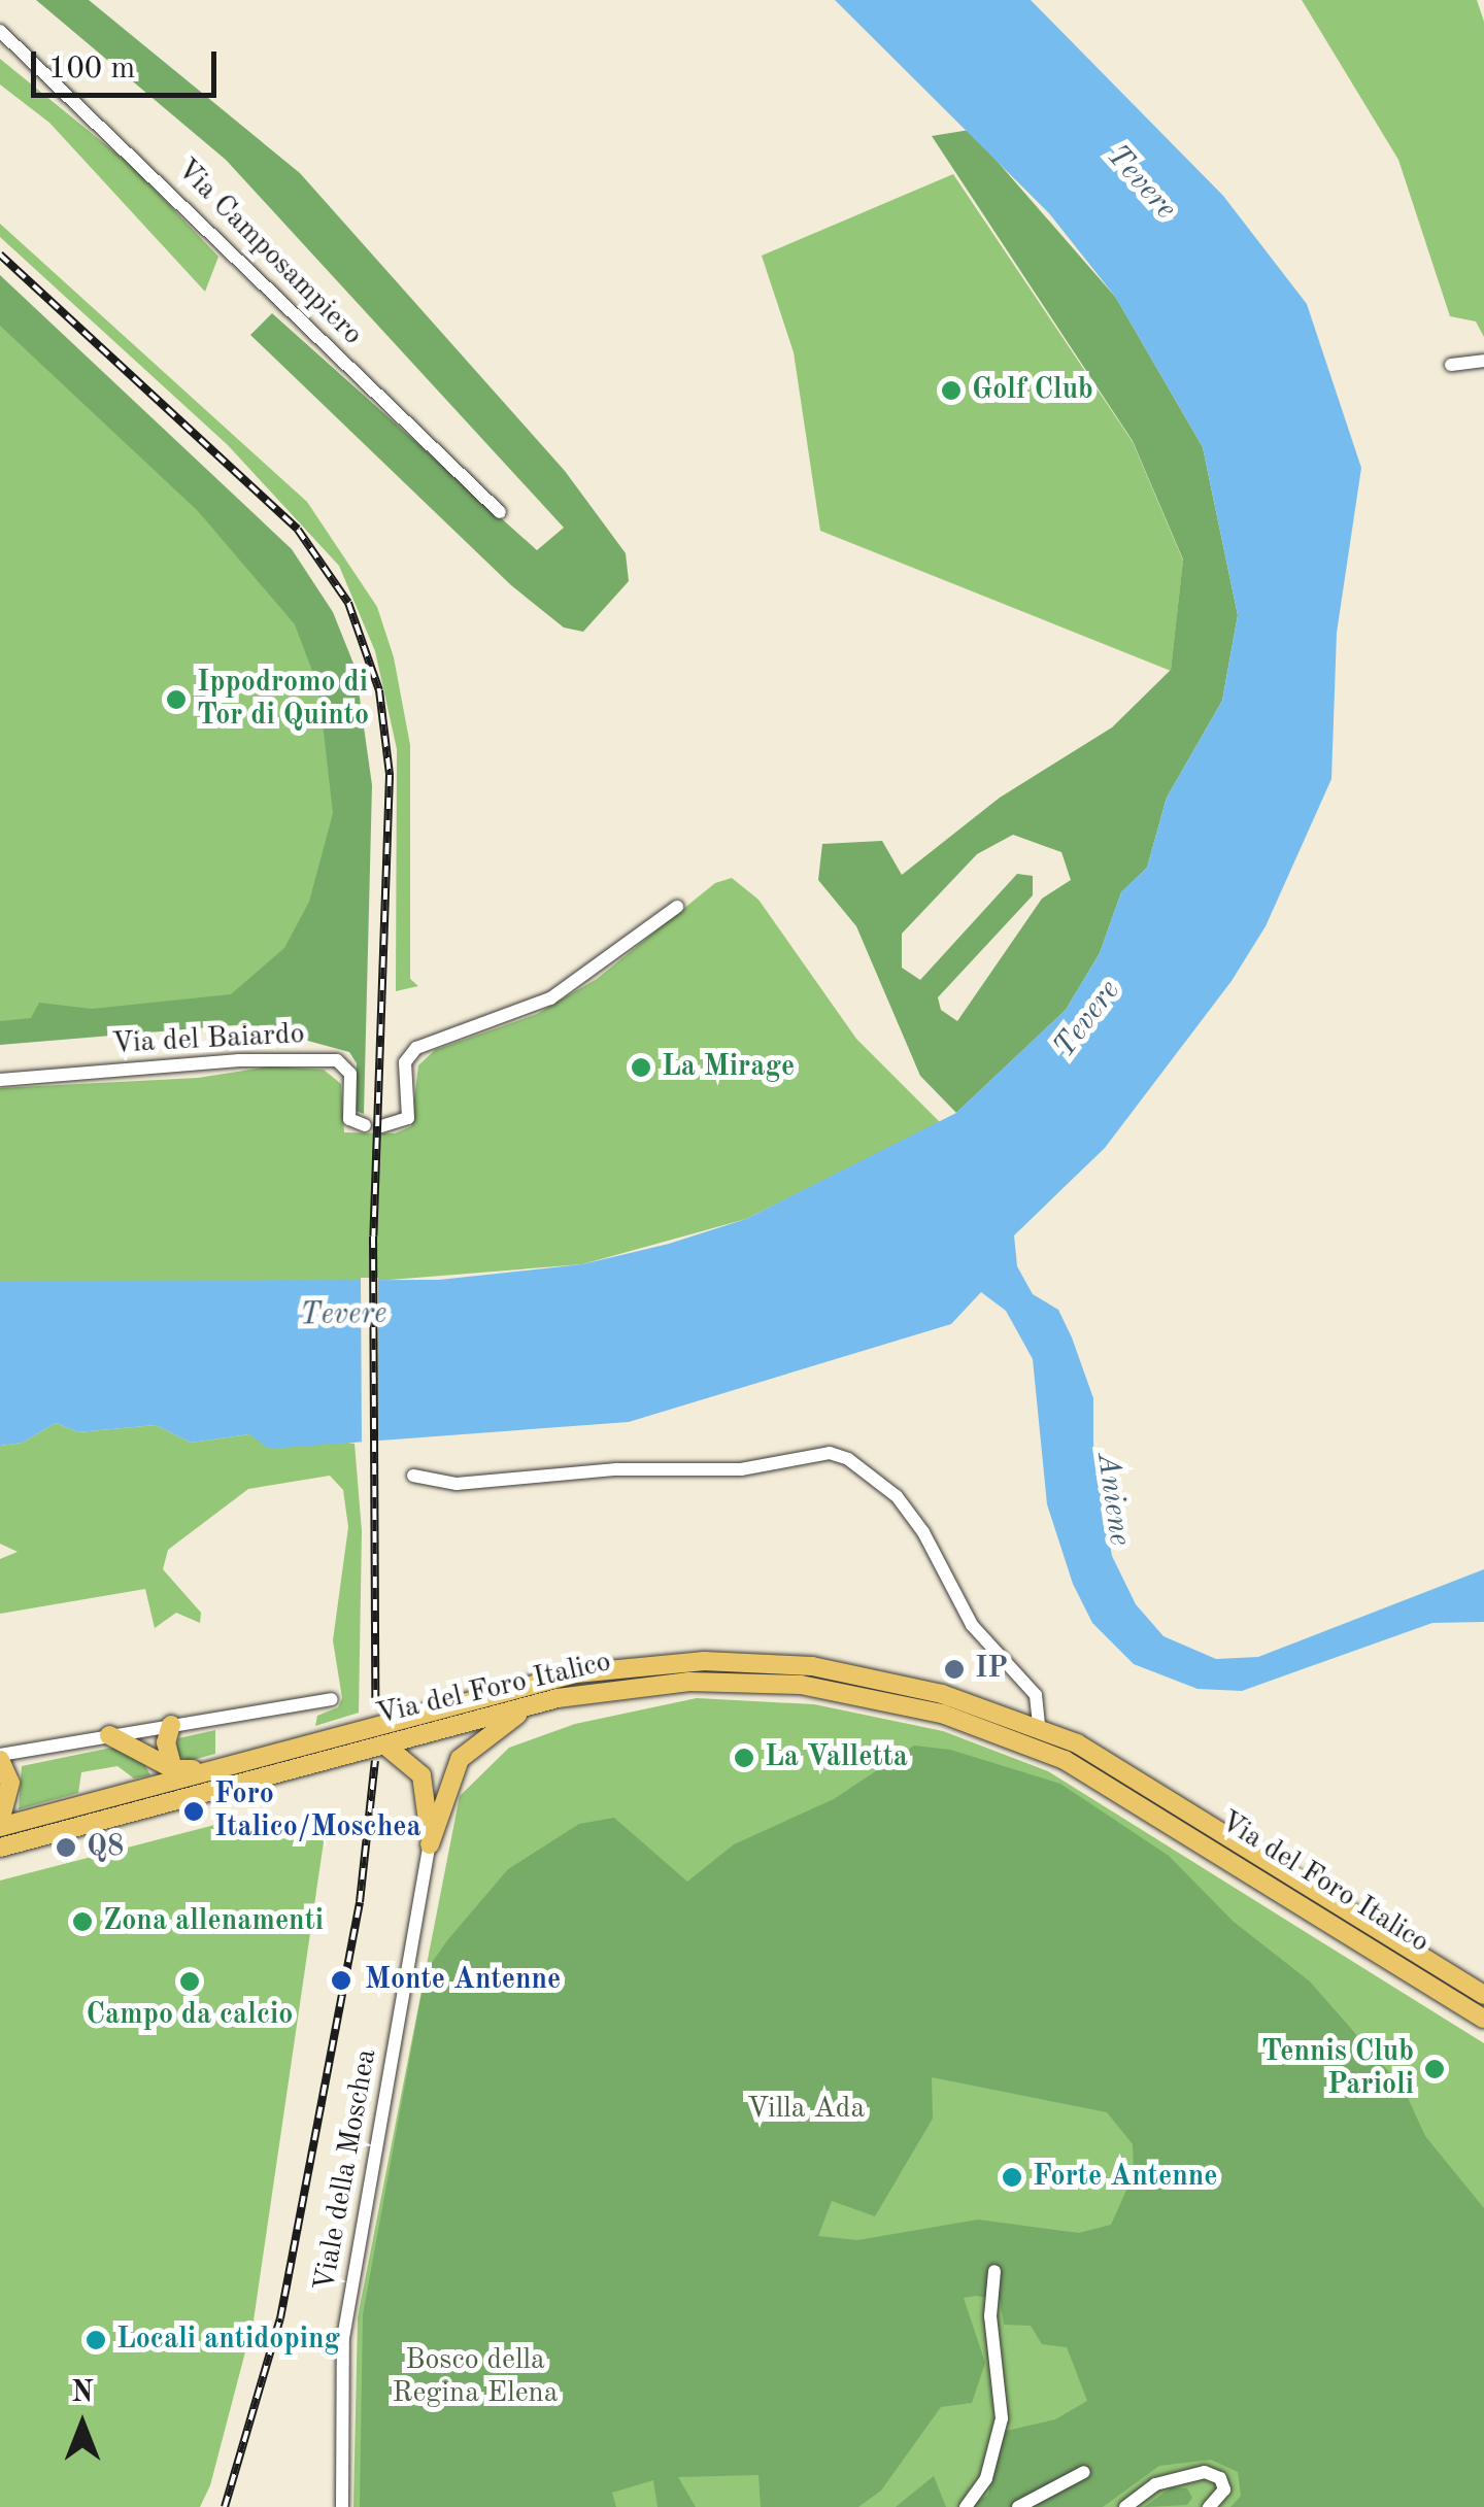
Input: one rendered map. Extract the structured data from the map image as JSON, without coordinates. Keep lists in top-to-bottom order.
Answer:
{
  "streets": {
    "highway": ["Via del Foro Italico"],
    "street": ["Via Camposampiero", "Via del Baiardo", "Viale della Moschea"]
  },
  "water": ["Tevere", "Aniene"],
  "parks": ["Villa Ada", "Bosco della Regina Elena"],
  "places": [
    "Golf Club",
    "Ippodromo di Tor di Quinto",
    "La Mirage",
    "IP",
    "La Valletta",
    "Foro Italico/Moschea",
    "Q8",
    "Zona allenamenti",
    "Monte Antenne",
    "Campo da calcio",
    "Tennis Club Parioli",
    "Forte Antenne",
    "Locali antidoping"
  ],
  "scale_bar": "100 m",
  "north": "top"
}
